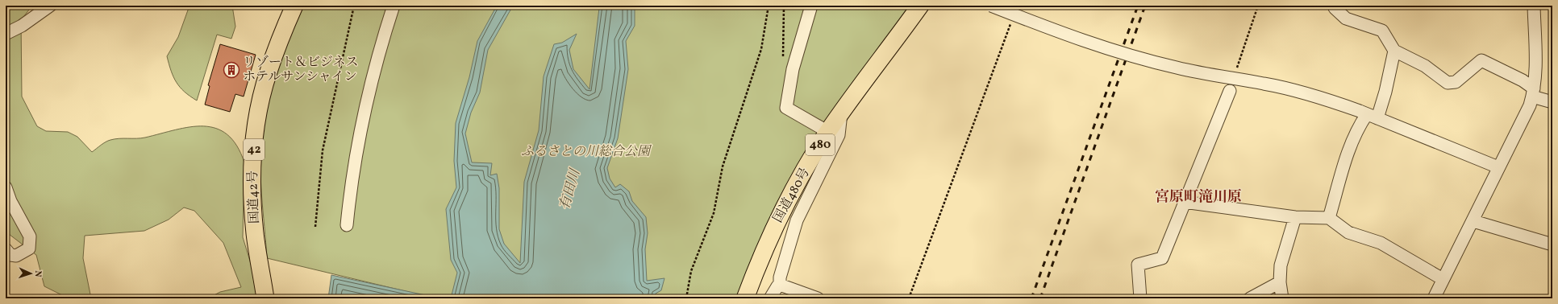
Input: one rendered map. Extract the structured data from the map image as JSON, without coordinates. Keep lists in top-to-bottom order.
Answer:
{
  "streets": {
    "highway": [
      "480",
      "42",
      "国道480号",
      "国道42号"
    ]
  },
  "districts": ["宮原町滝川原"],
  "water": ["有田川"],
  "parks": ["ふるさとの川総合公園"],
  "places": {
    "building": ["リゾート＆ビジネス ホテルサンシャイン"]
  },
  "north": "right"
}
